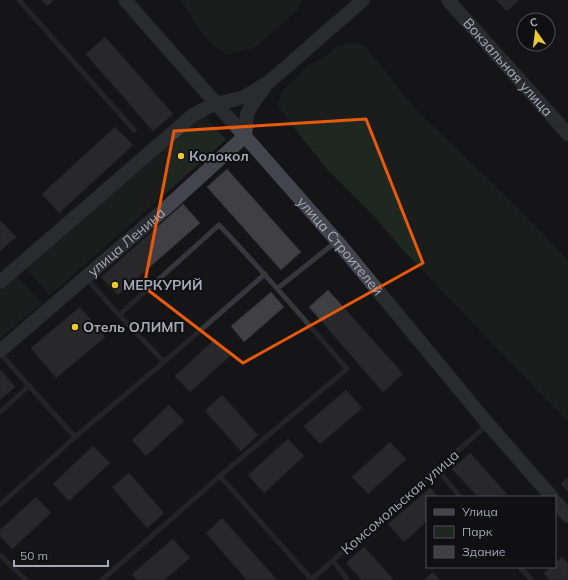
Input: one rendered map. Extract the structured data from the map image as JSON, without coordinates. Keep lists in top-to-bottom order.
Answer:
{
  "streets": {
    "street": ["Вокзальная улица", "улица Ленина", "улица Строителей"],
    "lane": ["Комсомольская улица"]
  },
  "crossings": [
    ["улица Ленина", "улица Строителей"],
    ["улица Строителей", "Комсомольская улица"]
  ],
  "places": ["Колокол", "МЕРКУРИЙ", "Отель ОЛИМП"],
  "legend": ["Улица", "Парк", "Здание"],
  "scale_bar": "50 m",
  "north": "top"
}
